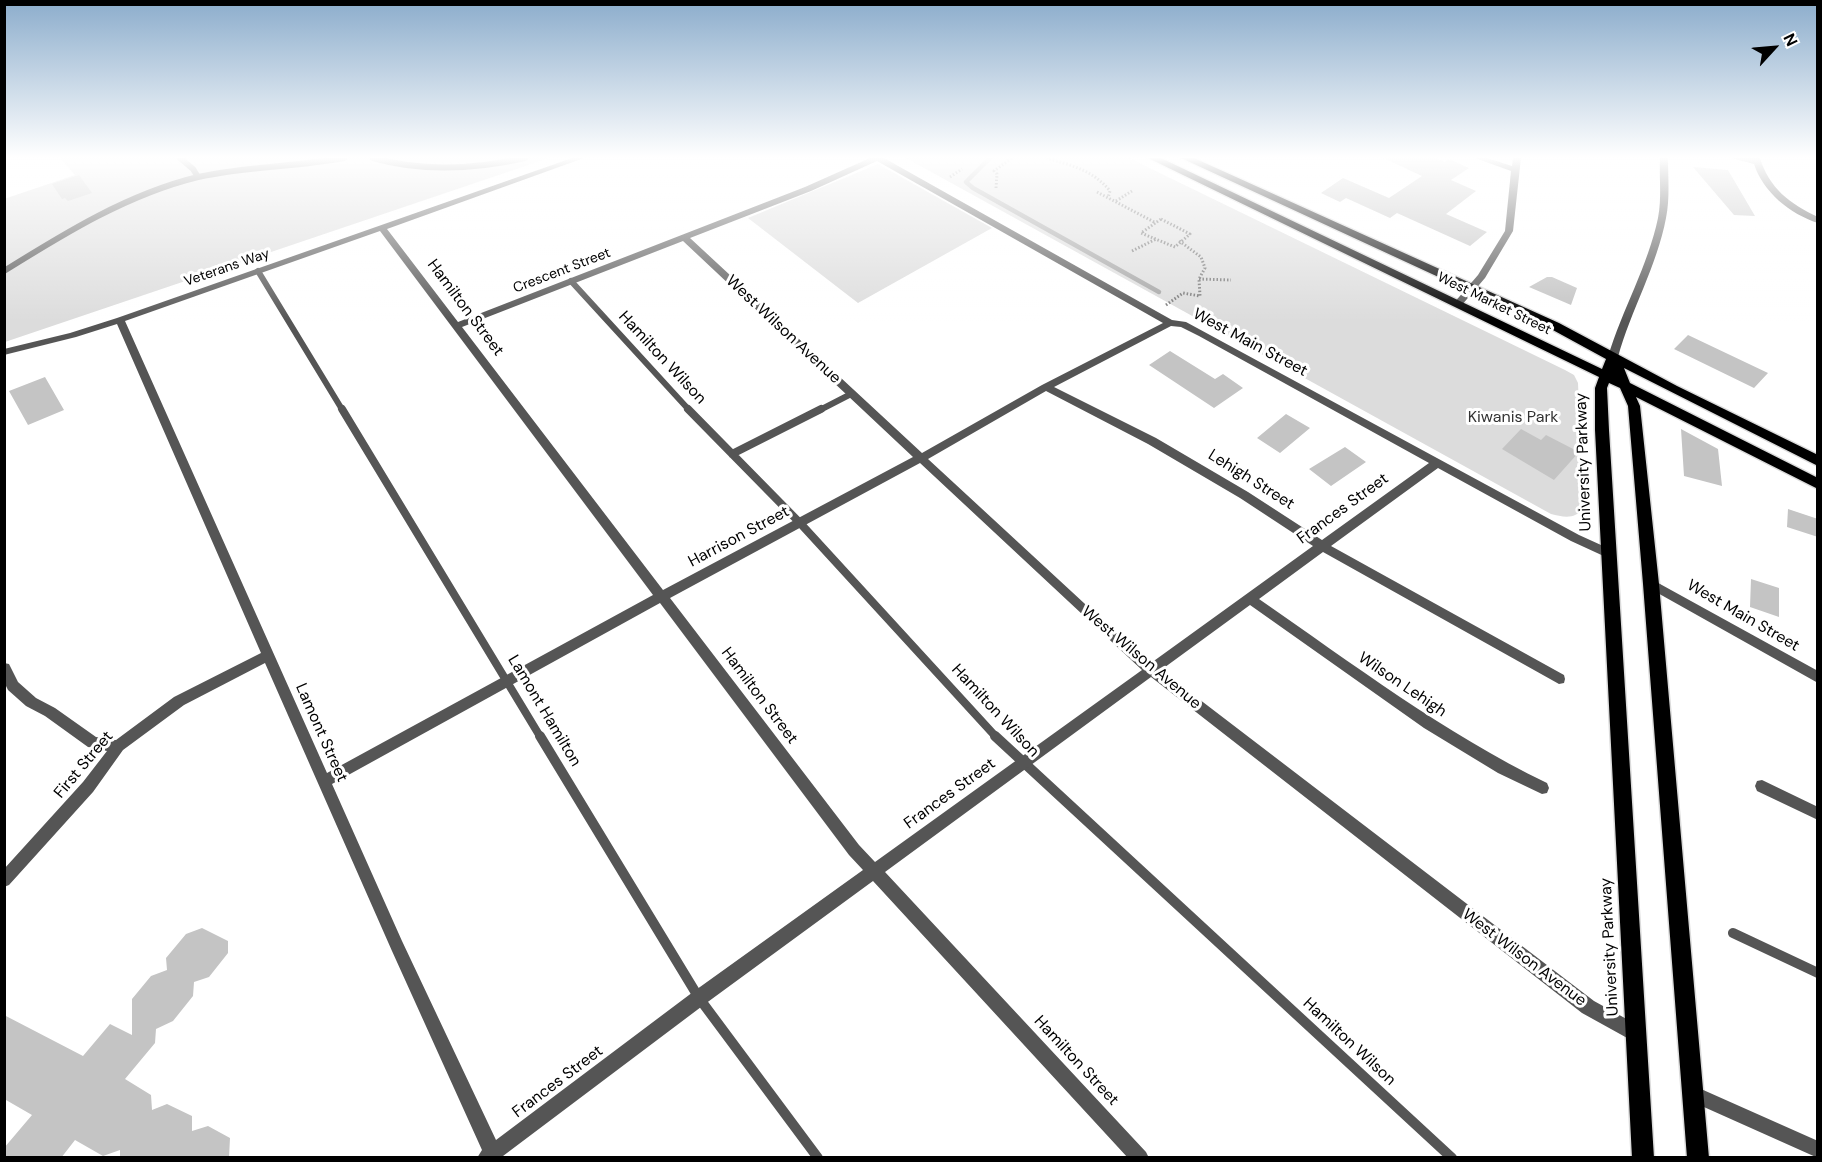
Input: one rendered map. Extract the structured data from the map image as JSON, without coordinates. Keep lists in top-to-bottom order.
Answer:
{
  "streets": {
    "main road": ["West Market Street", "University Parkway"],
    "street": [
      "Veterans Way",
      "Crescent Street",
      "Hamilton Street",
      "West Wilson Avenue",
      "West Main Street",
      "Lehigh Street",
      "Frances Street",
      "Harrison Street",
      "Wilson Lehigh",
      "Lamont Street",
      "First Street"
    ],
    "lane": ["Hamilton Wilson", "Lamont Hamilton"]
  },
  "crossings": [
    ["Veterans Way", "Hamilton Street"],
    ["Veterans Way", "Lamont Hamilton"],
    ["Veterans Way", "Lamont Street"],
    ["Crescent Street", "Hamilton Street"],
    ["Crescent Street", "West Wilson Avenue"],
    ["Crescent Street", "Hamilton Wilson"],
    ["West Market Street", "University Parkway"],
    ["Hamilton Street", "Frances Street"],
    ["Hamilton Street", "Harrison Street"],
    ["West Wilson Avenue", "University Parkway"],
    ["West Wilson Avenue", "Frances Street"],
    ["West Wilson Avenue", "Harrison Street"],
    ["West Main Street", "University Parkway"],
    ["West Main Street", "Frances Street"],
    ["West Main Street", "Harrison Street"],
    ["Hamilton Wilson", "Frances Street"],
    ["Hamilton Wilson", "Harrison Street"],
    ["Lehigh Street", "Frances Street"],
    ["Lehigh Street", "Harrison Street"],
    ["Frances Street", "Wilson Lehigh"],
    ["Frances Street", "Lamont Hamilton"],
    ["Frances Street", "Lamont Street"],
    ["Harrison Street", "Lamont Hamilton"],
    ["Harrison Street", "Lamont Street"],
    ["Lamont Street", "First Street"]
  ],
  "parks": ["Kiwanis Park"],
  "north": "top right"
}
